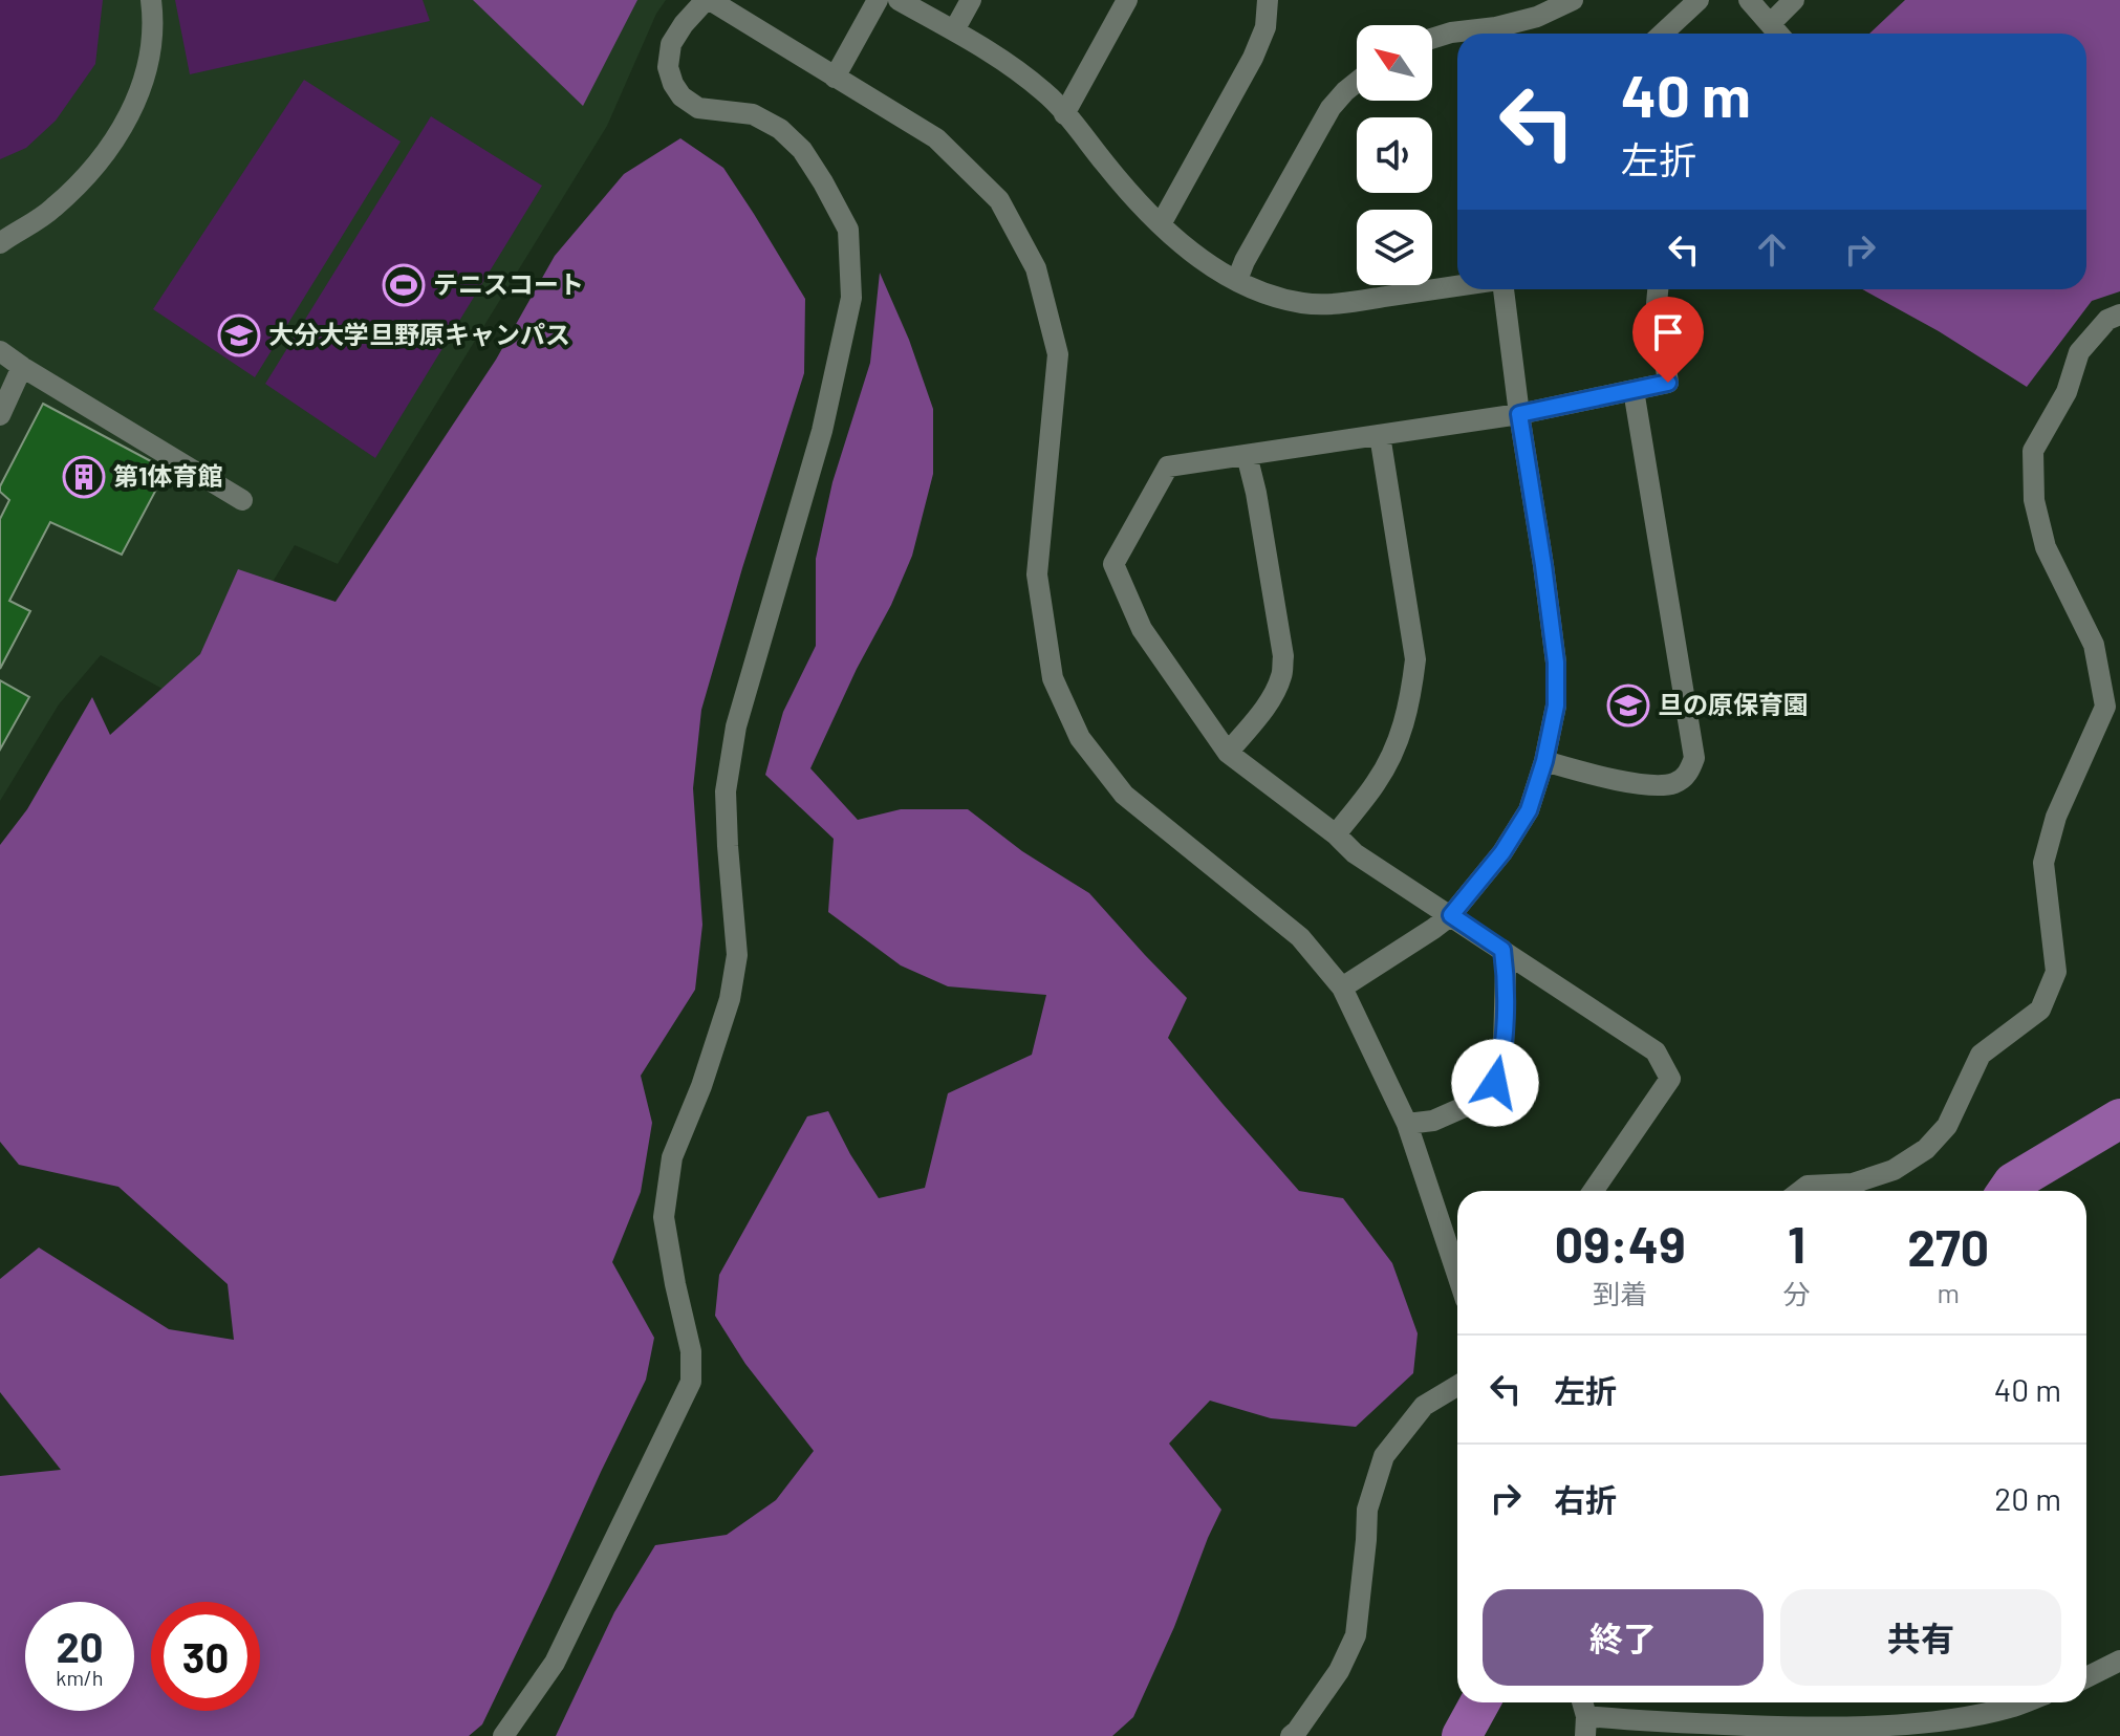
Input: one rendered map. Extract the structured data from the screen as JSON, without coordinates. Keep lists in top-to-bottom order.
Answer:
{
  "places": {
    "sports": ["テニスコート"],
    "school or university": ["大分大学旦野原キャンパス", "旦の原保育園"],
    "building": ["第1体育館"]
  },
  "north": "top left",
  "page": {
    "turn": ["40 m", "左折"],
    "eta": [
      "09:49",
      "到着",
      "1",
      "分",
      "270",
      "m"
    ],
    "list": [
      {
        "name": "左折",
        "value": "40 m"
      },
      {
        "name": "右折",
        "value": "20 m"
      }
    ],
    "buttons": ["終了", "共有"],
    "speed": "20 km/h",
    "limit": "30"
  }
}
